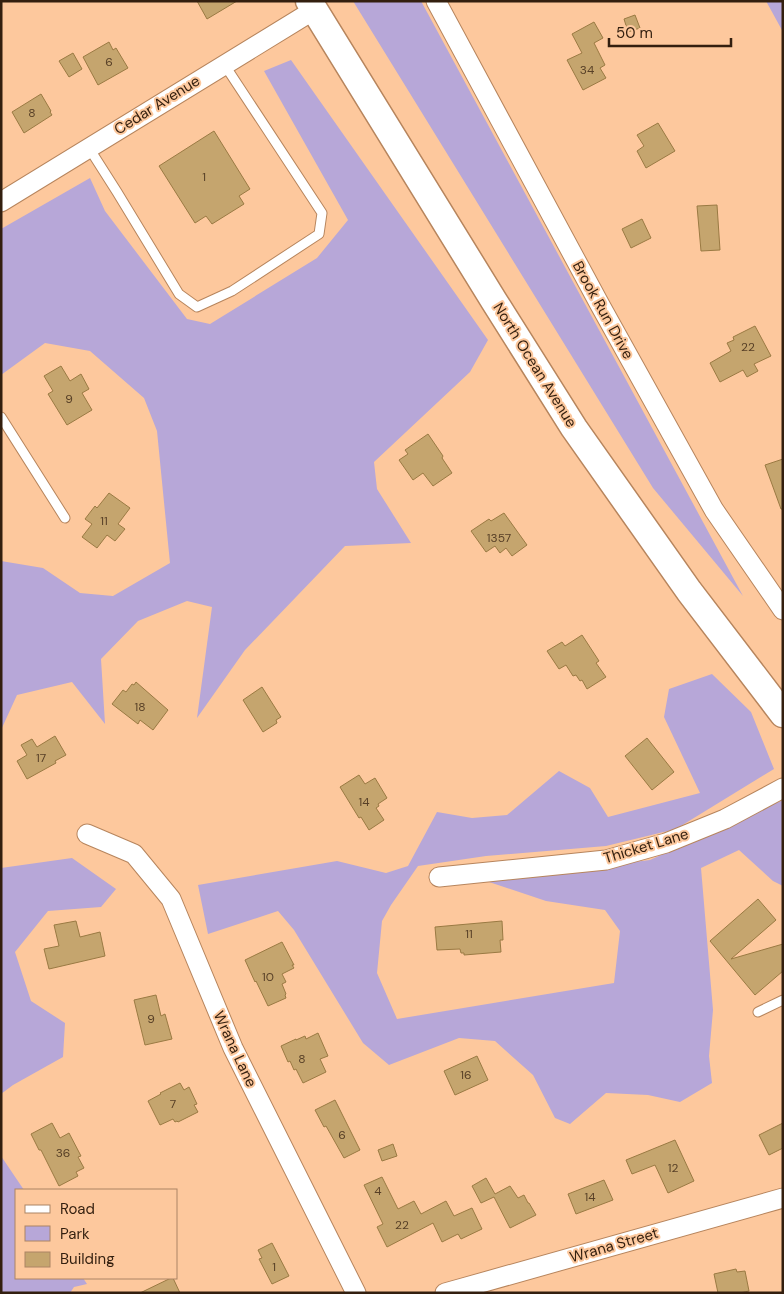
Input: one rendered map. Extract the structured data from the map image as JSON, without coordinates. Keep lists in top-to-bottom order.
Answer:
{
  "streets": {
    "main road": ["North Ocean Avenue"],
    "street": [
      "Cedar Avenue",
      "Brook Run Drive",
      "Thicket Lane",
      "Wrana Lane",
      "Wrana Street"
    ]
  },
  "crossings": [
    ["Cedar Avenue", "North Ocean Avenue"]
  ],
  "house_numbers": [
    "6",
    "34",
    "8",
    "1",
    "22",
    "9",
    "11",
    "1357",
    "18",
    "17",
    "14",
    "11",
    "10",
    "9",
    "8",
    "16",
    "7",
    "6",
    "36",
    "12",
    "4",
    "14",
    "22",
    "1"
  ],
  "legend": ["Road", "Park", "Building"],
  "scale_bar": "50 m"
}
